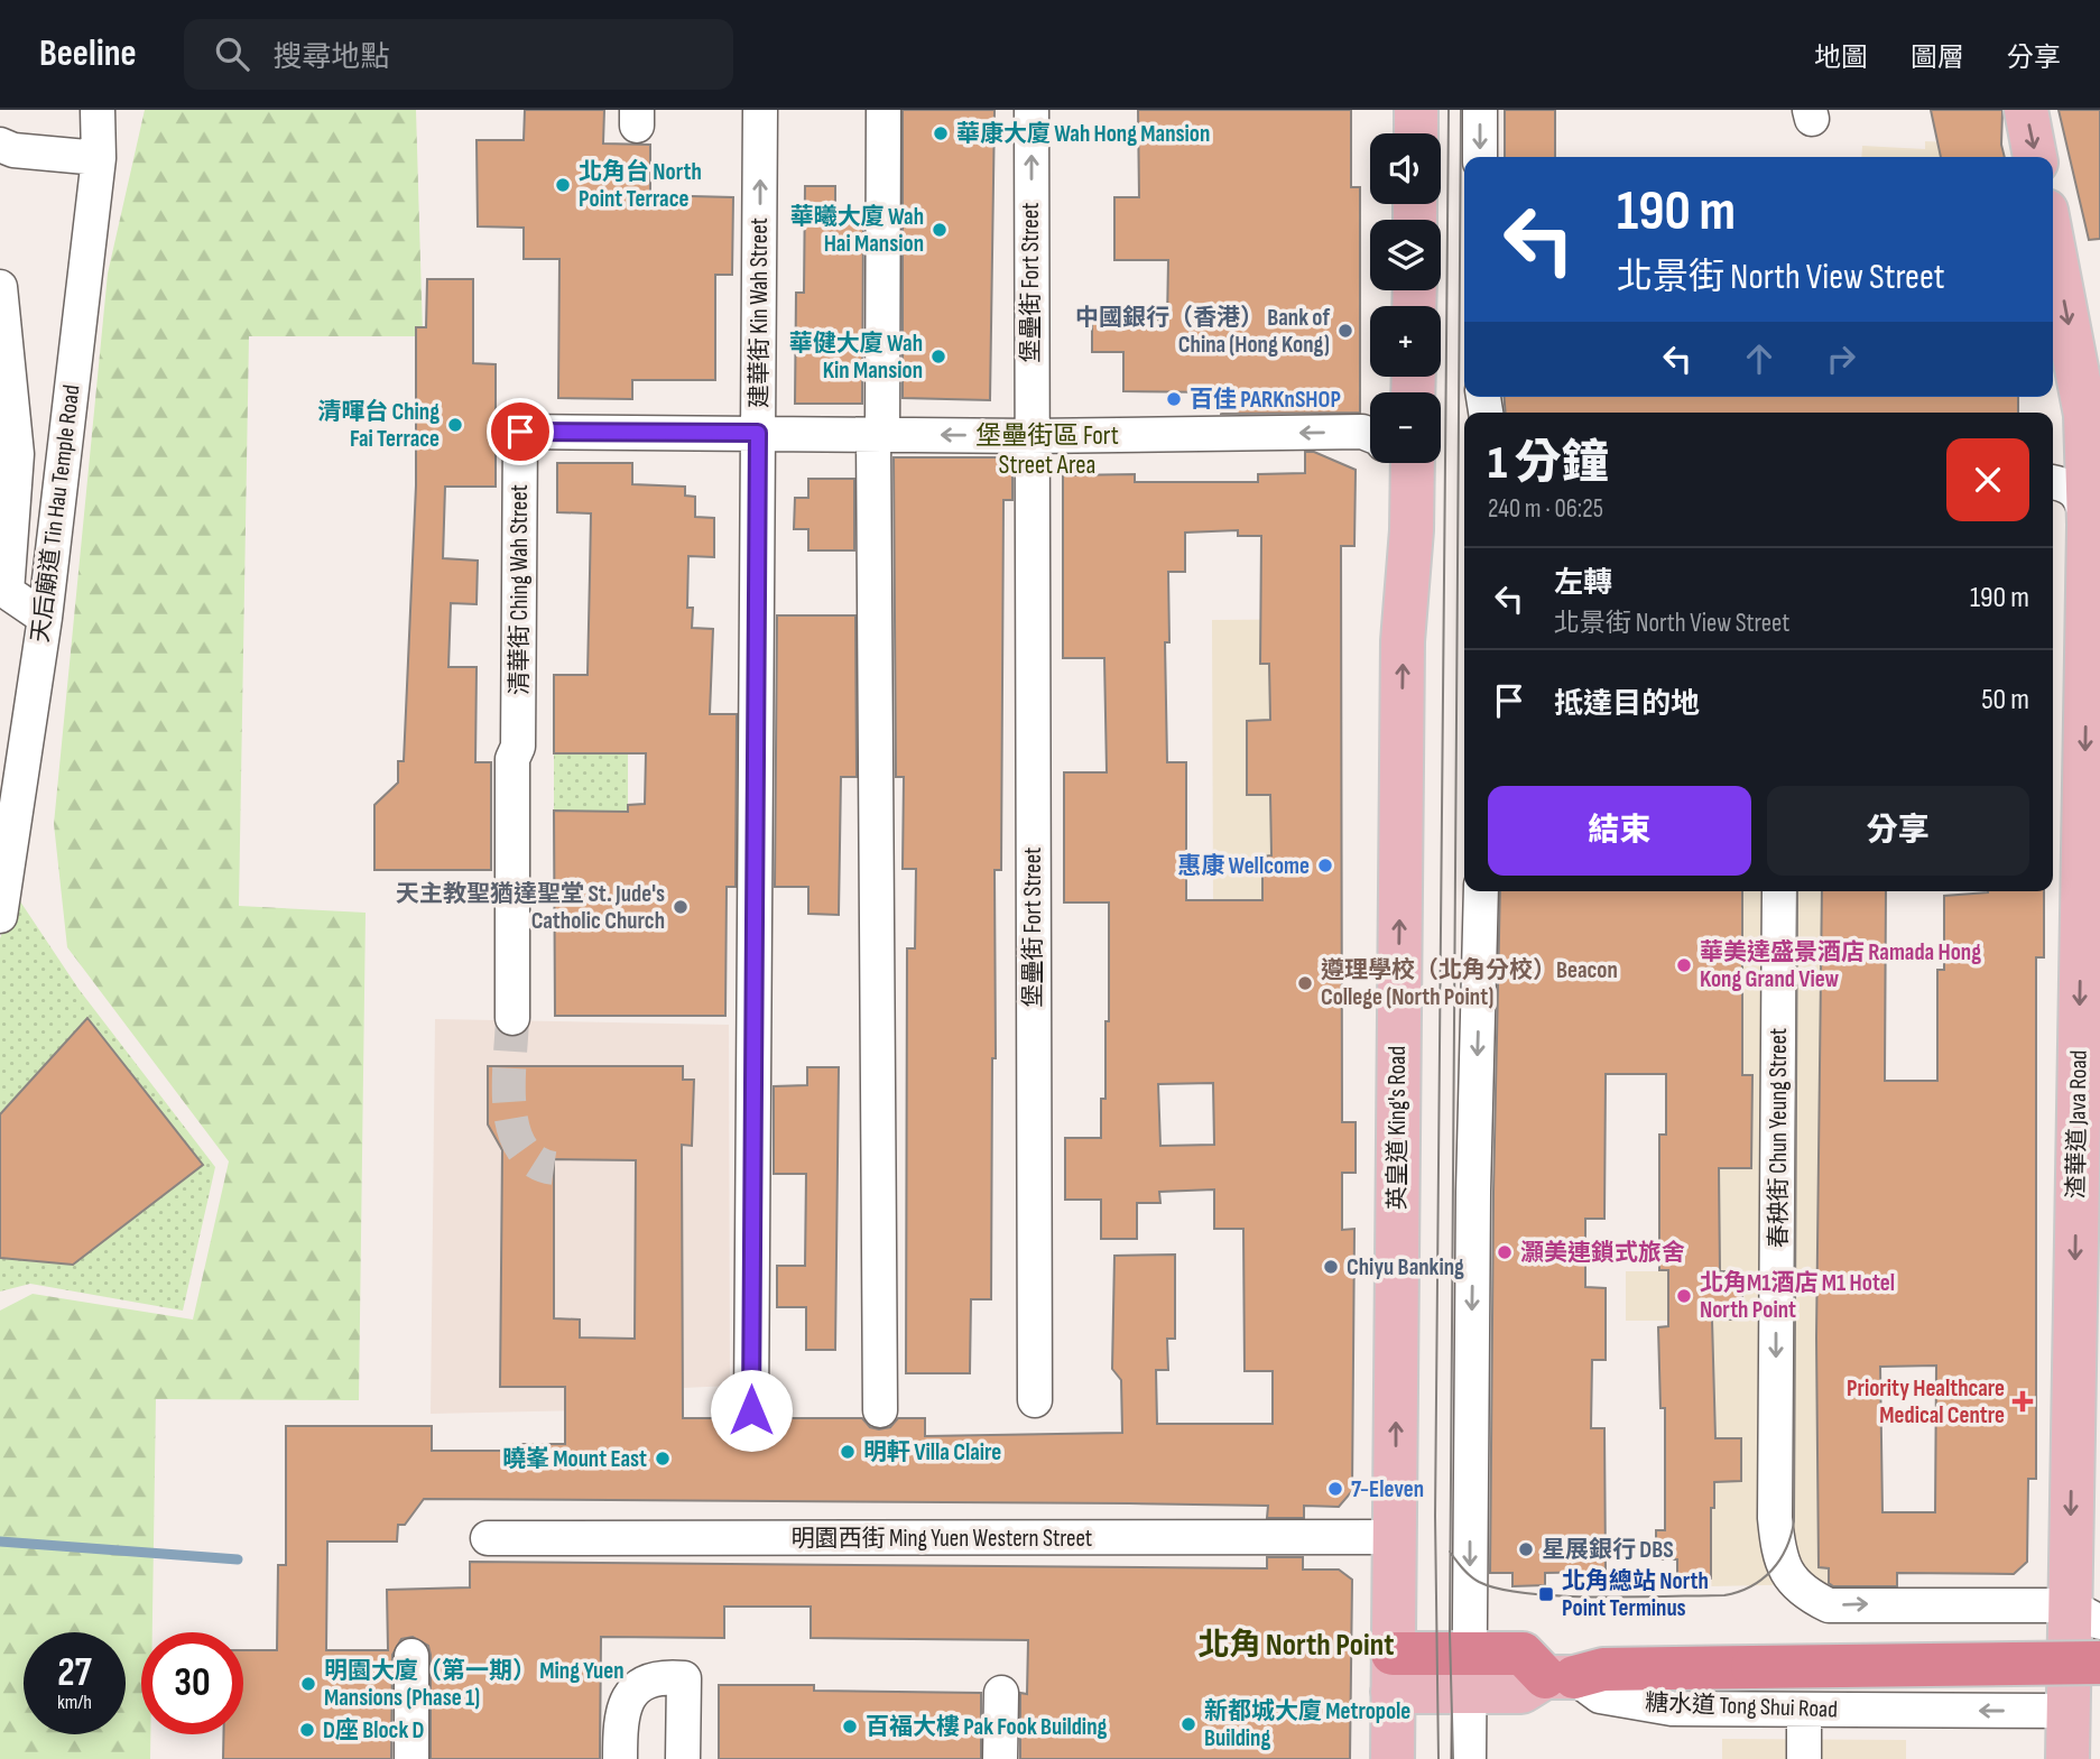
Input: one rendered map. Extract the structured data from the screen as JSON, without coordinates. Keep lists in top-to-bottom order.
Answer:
{
  "streets": {
    "main road": ["渣華道 Java Road", "英皇道 King's Road"],
    "street": [
      "堡壘街 Fort Street",
      "建華街 Kin Wah Street",
      "天后廟道 Tin Hau Temple Road",
      "清華街 Ching Wah Street",
      "春秧街 Chun Yeung Street",
      "明園西街 Ming Yuen Western Street",
      "糖水道 Tong Shui Road"
    ]
  },
  "crossings": [
    ["建華街 Kin Wah Street", "清華街 Ching Wah Street"],
    ["渣華道 Java Road", "春秧街 Chun Yeung Street"],
    ["渣華道 Java Road", "糖水道 Tong Shui Road"],
    ["英皇道 King's Road", "明園西街 Ming Yuen Western Street"]
  ],
  "one_way": ["渣華道 Java Road", "英皇道 King's Road", "糖水道 Tong Shui Road"],
  "districts": ["堡壘街區 Fort Street Area", "北角 North Point"],
  "places": {
    "other": [
      "華康大廈 Wah Hong Mansion",
      "北角台 North Point Terrace",
      "華曦大廈 Wah Hai Mansion",
      "中國銀行（香港） Bank of China (Hong Kong)",
      "華健大廈 Wah Kin Mansion",
      "百佳 PARKnSHOP",
      "清暉台 Ching Fai Terrace",
      "惠康 Wellcome",
      "天主教聖猶達聖堂 St. Jude's Catholic Church",
      "華美達盛景酒店 Ramada Hong Kong Grand View",
      "遵理學校（北角分校）Beacon College (North Point)",
      "灝美連鎖式旅舍",
      "Chiyu Banking",
      "北角M1酒店 M1 Hotel North Point",
      "明軒 Villa Claire",
      "曉峯 Mount East",
      "7-Eleven",
      "星展銀行 DBS",
      "明園大廈（第一期） Ming Yuen Mansions (Phase 1)",
      "新都城大廈 Metropole Building",
      "百福大樓 Pak Fook Building",
      "D座 Block D"
    ],
    "health": ["Priority Healthcare Medical Centre"],
    "transit": ["北角總站 North Point Terminus"]
  },
  "page": {
    "header": "Beeline",
    "search": "搜尋地點",
    "nav": ["地圖", "圖層", "分享"],
    "map_buttons": ["+", "−"],
    "turn": ["190 m", "北景街 North View Street"],
    "heading": ["1 分鐘", "240 m · 06:25"],
    "list": [
      {
        "name": "左轉",
        "note": "北景街 North View Street",
        "value": "190 m"
      },
      {
        "name": "抵達目的地",
        "value": "50 m"
      }
    ],
    "buttons": ["結束", "分享"],
    "speed": "27 km/h",
    "limit": "30"
  }
}
